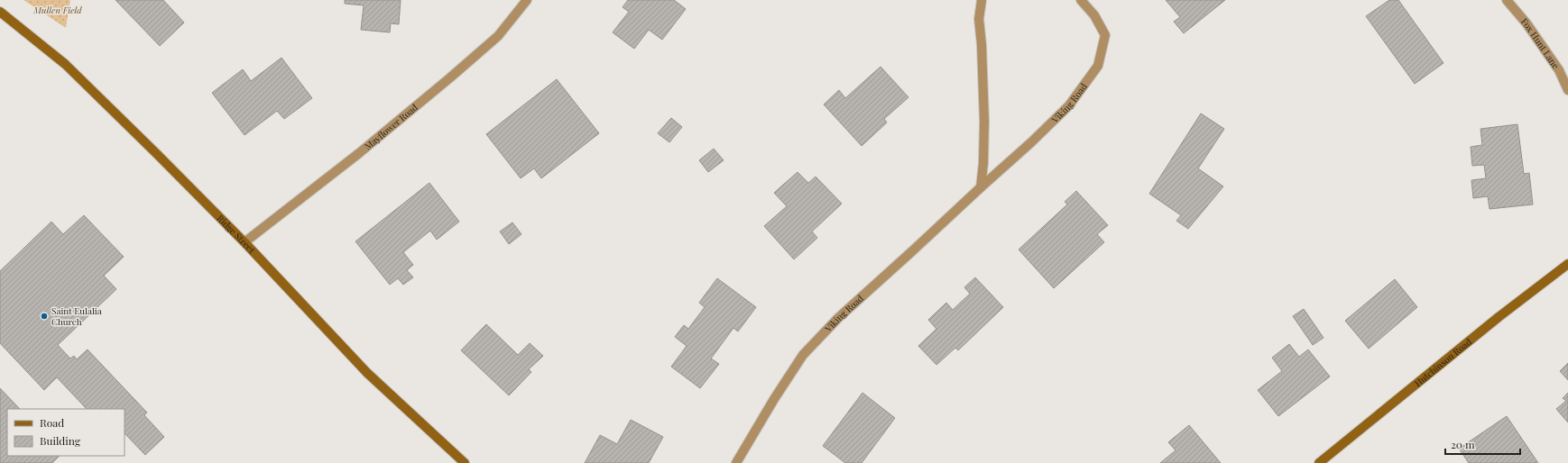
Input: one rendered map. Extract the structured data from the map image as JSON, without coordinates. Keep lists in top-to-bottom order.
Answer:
{
  "streets": {
    "main road": ["Ridge Street", "Hutchinson Road"],
    "street": ["Fox Hunt Lane", "Viking Road", "Mayflower Road"]
  },
  "crossings": [
    ["Mayflower Road", "Ridge Street"]
  ],
  "parks": ["Mullen Field"],
  "places": ["Saint Eulalia Church"],
  "legend": ["Road", "Building"],
  "scale_bar": "20 m"
}
